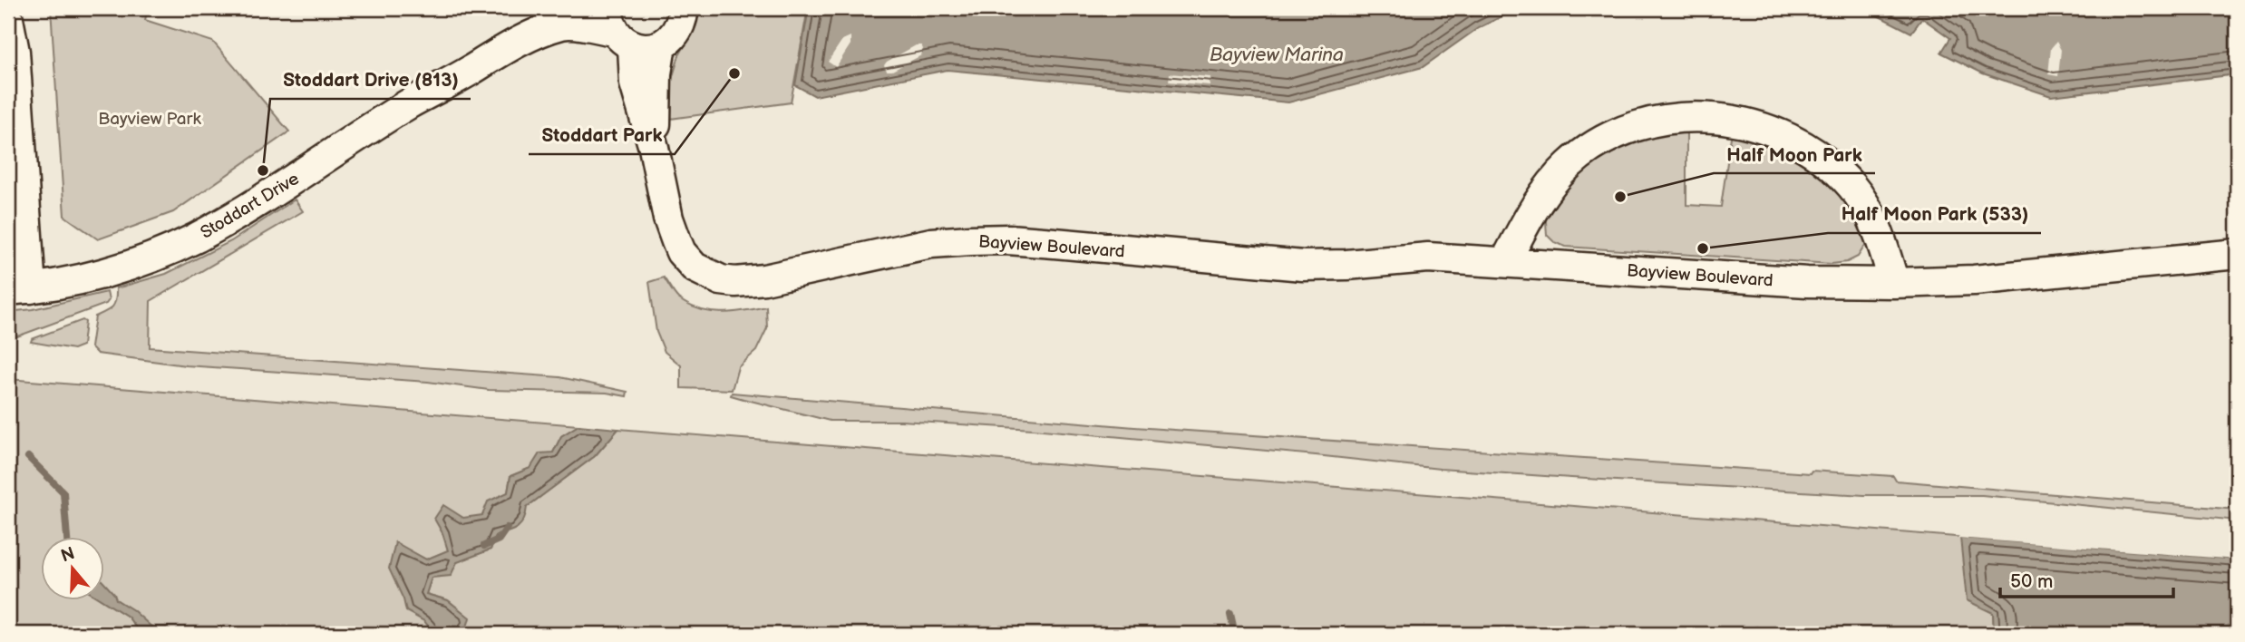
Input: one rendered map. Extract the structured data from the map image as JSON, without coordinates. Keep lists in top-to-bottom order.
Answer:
{
  "streets": {
    "street": ["Stoddart Drive", "Bayview Boulevard"]
  },
  "crossings": [
    ["Stoddart Drive", "Bayview Boulevard"]
  ],
  "water": ["Bayview Marina"],
  "parks": ["Bayview Park"],
  "places": [
    "Stoddart Park",
    "Stoddart Drive (813)",
    "Half Moon Park",
    "Half Moon Park (533)"
  ],
  "scale_bar": "50 m",
  "north": "top"
}
